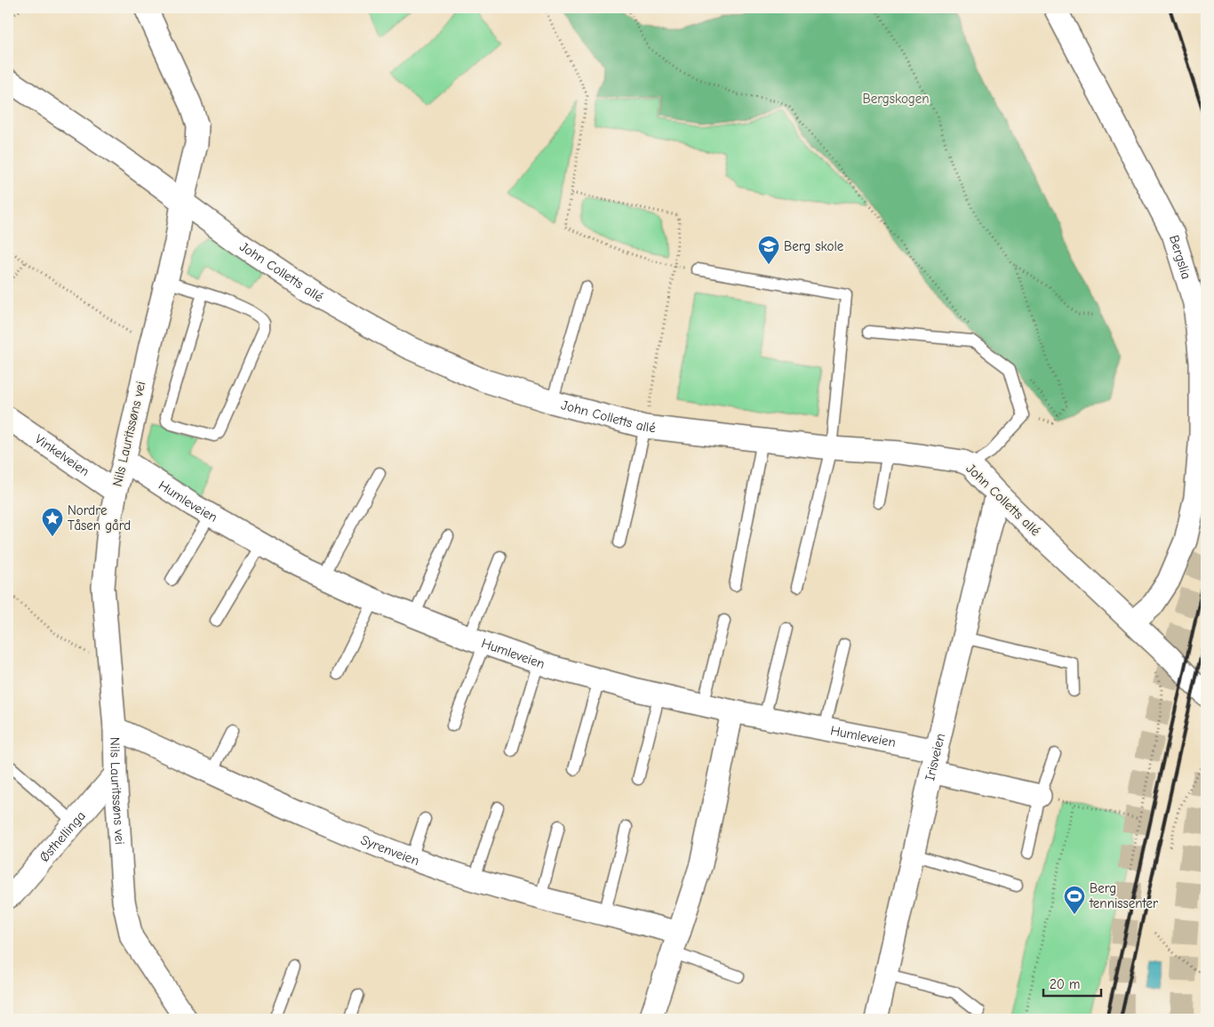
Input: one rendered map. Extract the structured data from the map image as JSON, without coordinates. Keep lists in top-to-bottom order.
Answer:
{
  "streets": {
    "street": [
      "Bergslia",
      "John Colletts allé",
      "Nils Lauritssøns vei",
      "Vinkelveien",
      "Humleveien",
      "Irisveien",
      "Østhellinga",
      "Syrenveien"
    ]
  },
  "crossings": [
    ["Bergslia", "John Colletts allé"],
    ["John Colletts allé", "Nils Lauritssøns vei"],
    ["John Colletts allé", "Irisveien"],
    ["Nils Lauritssøns vei", "Vinkelveien"],
    ["Nils Lauritssøns vei", "Humleveien"],
    ["Nils Lauritssøns vei", "Østhellinga"],
    ["Nils Lauritssøns vei", "Syrenveien"],
    ["Humleveien", "Irisveien"]
  ],
  "parks": ["Bergskogen"],
  "places": {
    "school or university": ["Berg skole"],
    "place": ["Nordre Tåsen gård"],
    "sports": ["Berg tennissenter"]
  },
  "scale_bar": "20 m"
}
